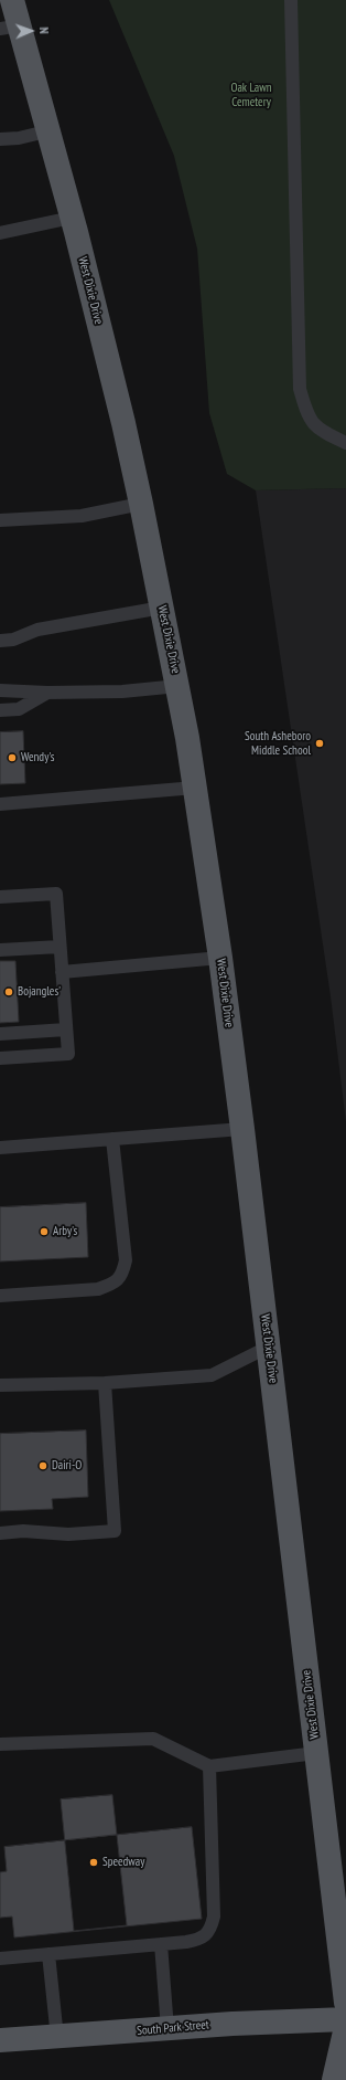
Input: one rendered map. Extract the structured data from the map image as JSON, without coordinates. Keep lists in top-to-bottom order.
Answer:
{
  "streets": {
    "main road": ["West Dixie Drive", "South Park Street"]
  },
  "parks": ["Oak Lawn Cemetery"],
  "places": [
    "South Asheboro Middle School",
    "Wendy's",
    "Bojangles'",
    "Arby's",
    "Dairi-O",
    "Speedway"
  ],
  "north": "right"
}
